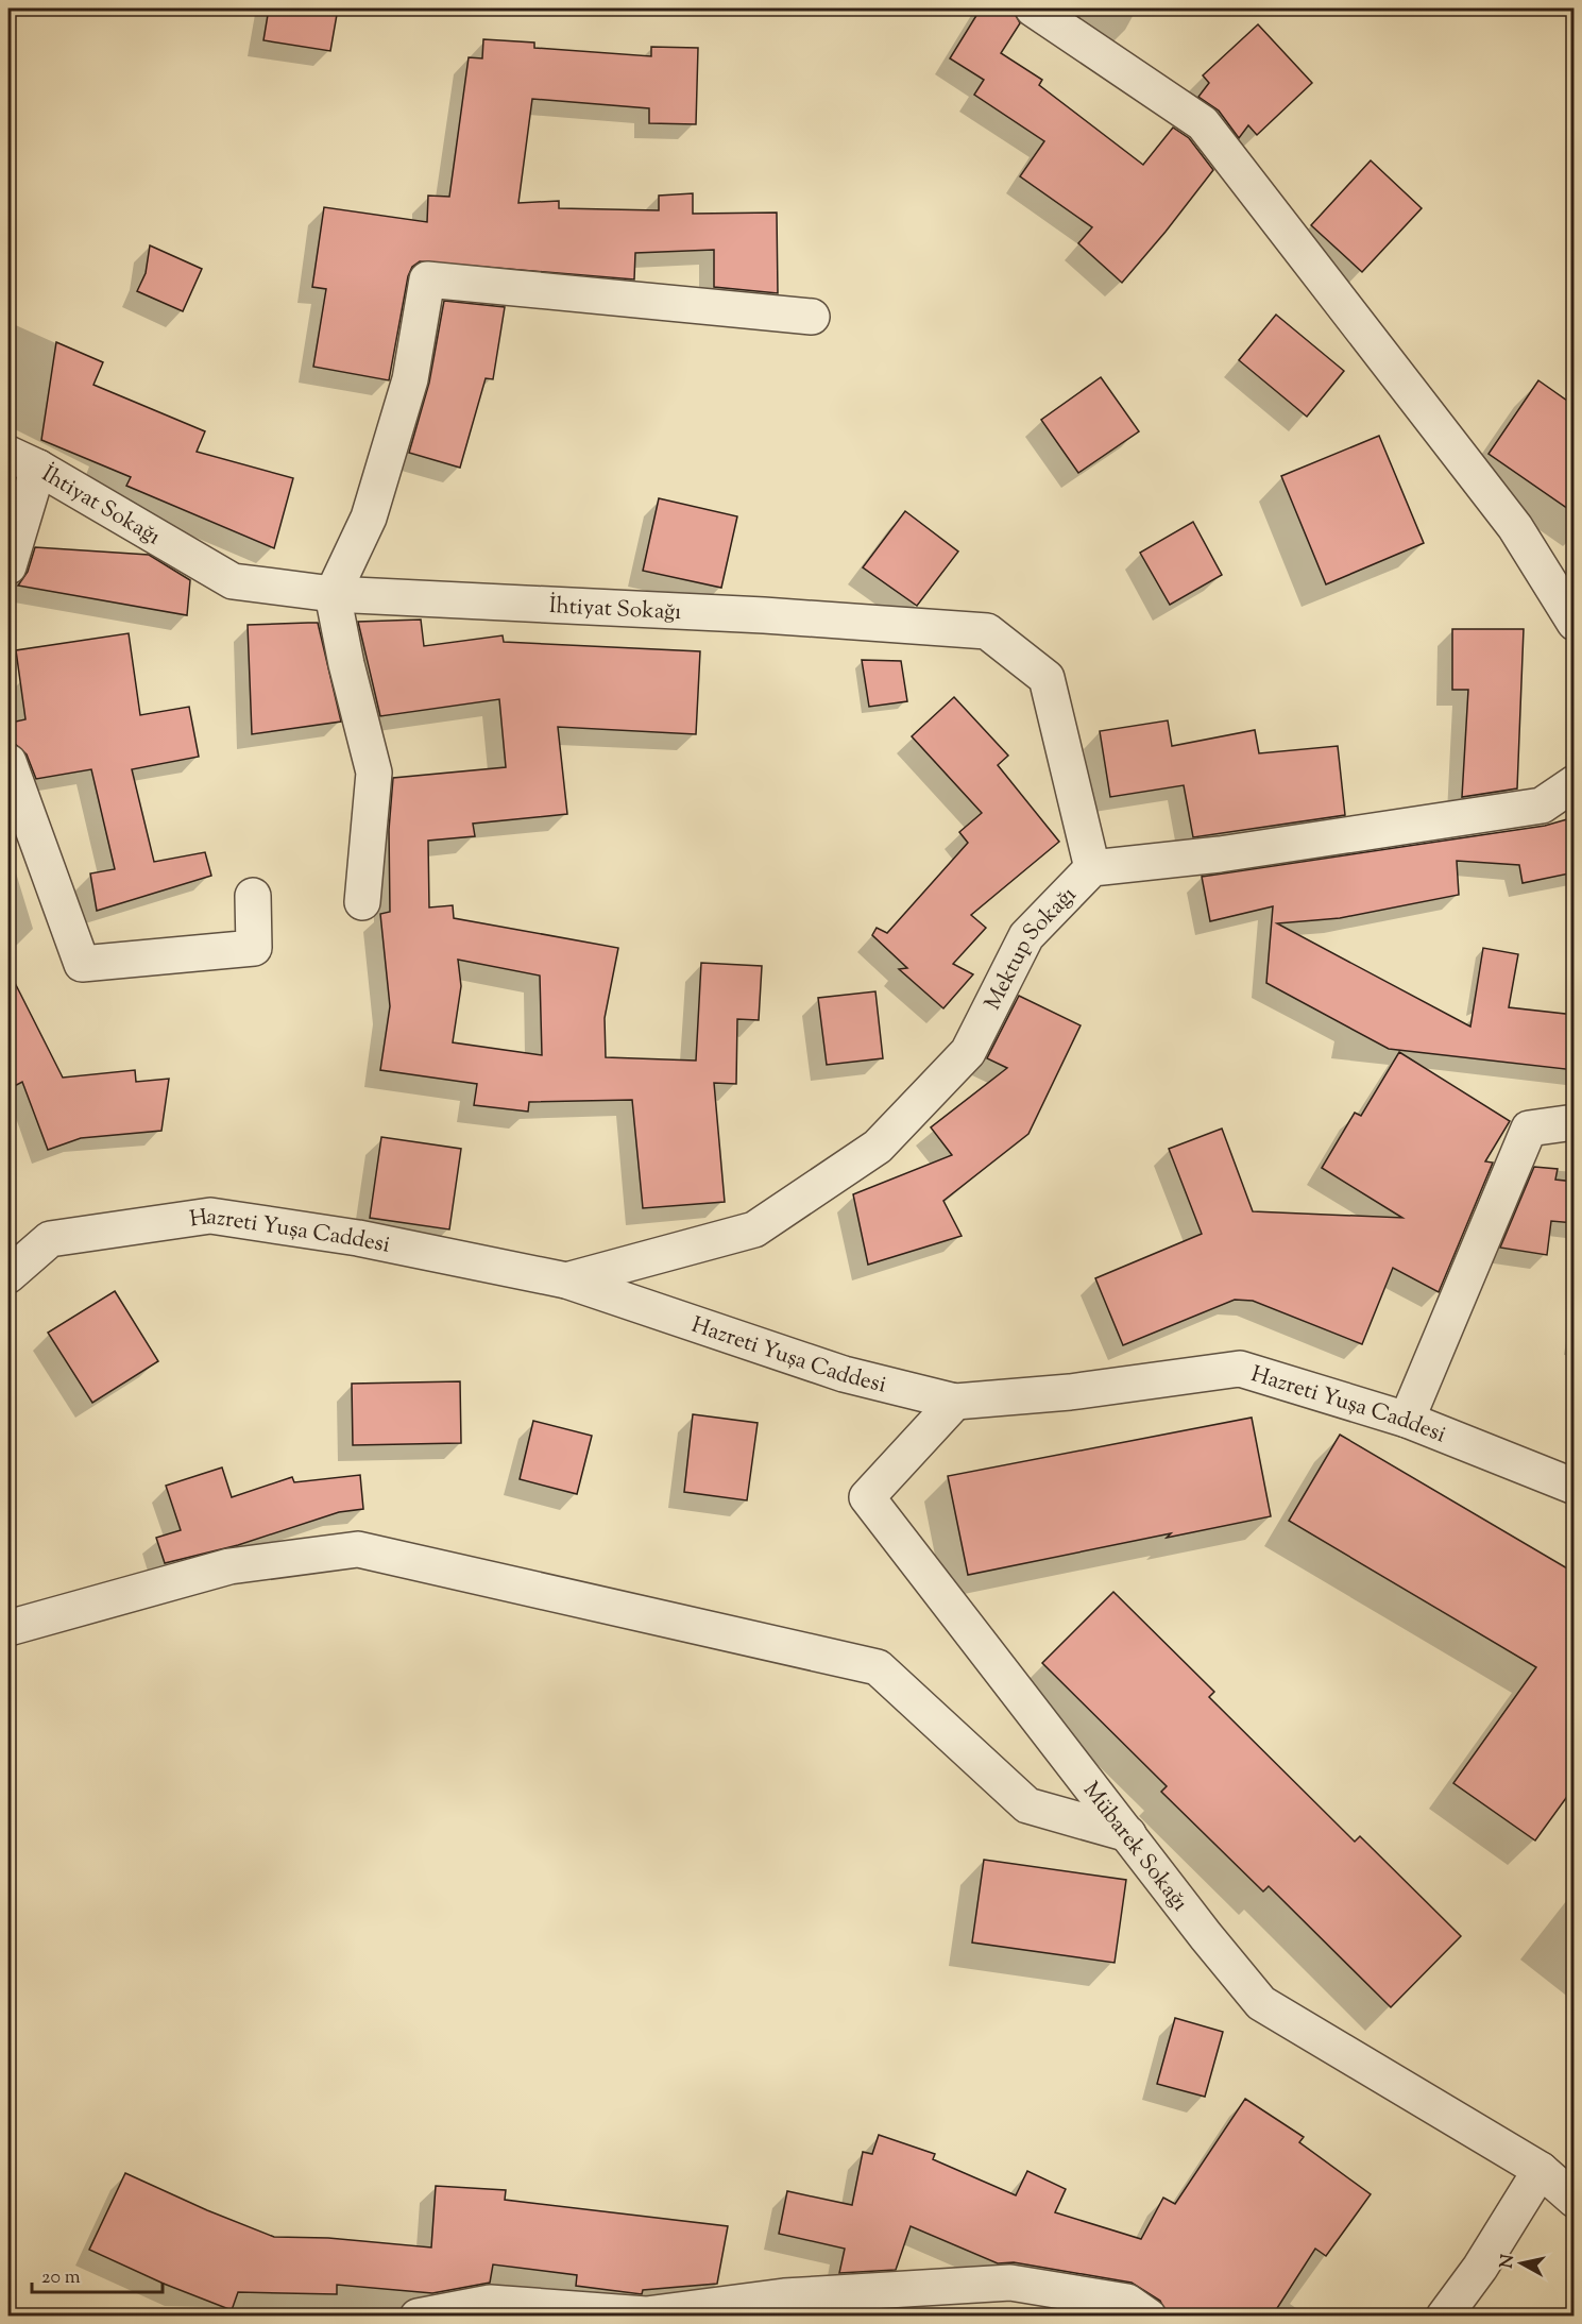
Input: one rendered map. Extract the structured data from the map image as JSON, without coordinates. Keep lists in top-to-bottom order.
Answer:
{
  "streets": {
    "street": [
      "İhtiyat Sokağı",
      "Mektup Sokağı",
      "Hazreti Yuşa Caddesi",
      "Mübarek Sokağı"
    ]
  },
  "crossings": [
    ["İhtiyat Sokağı", "Mektup Sokağı"],
    ["Mektup Sokağı", "Hazreti Yuşa Caddesi"],
    ["Hazreti Yuşa Caddesi", "Mübarek Sokağı"]
  ],
  "scale_bar": "20 m",
  "north": "left"
}
